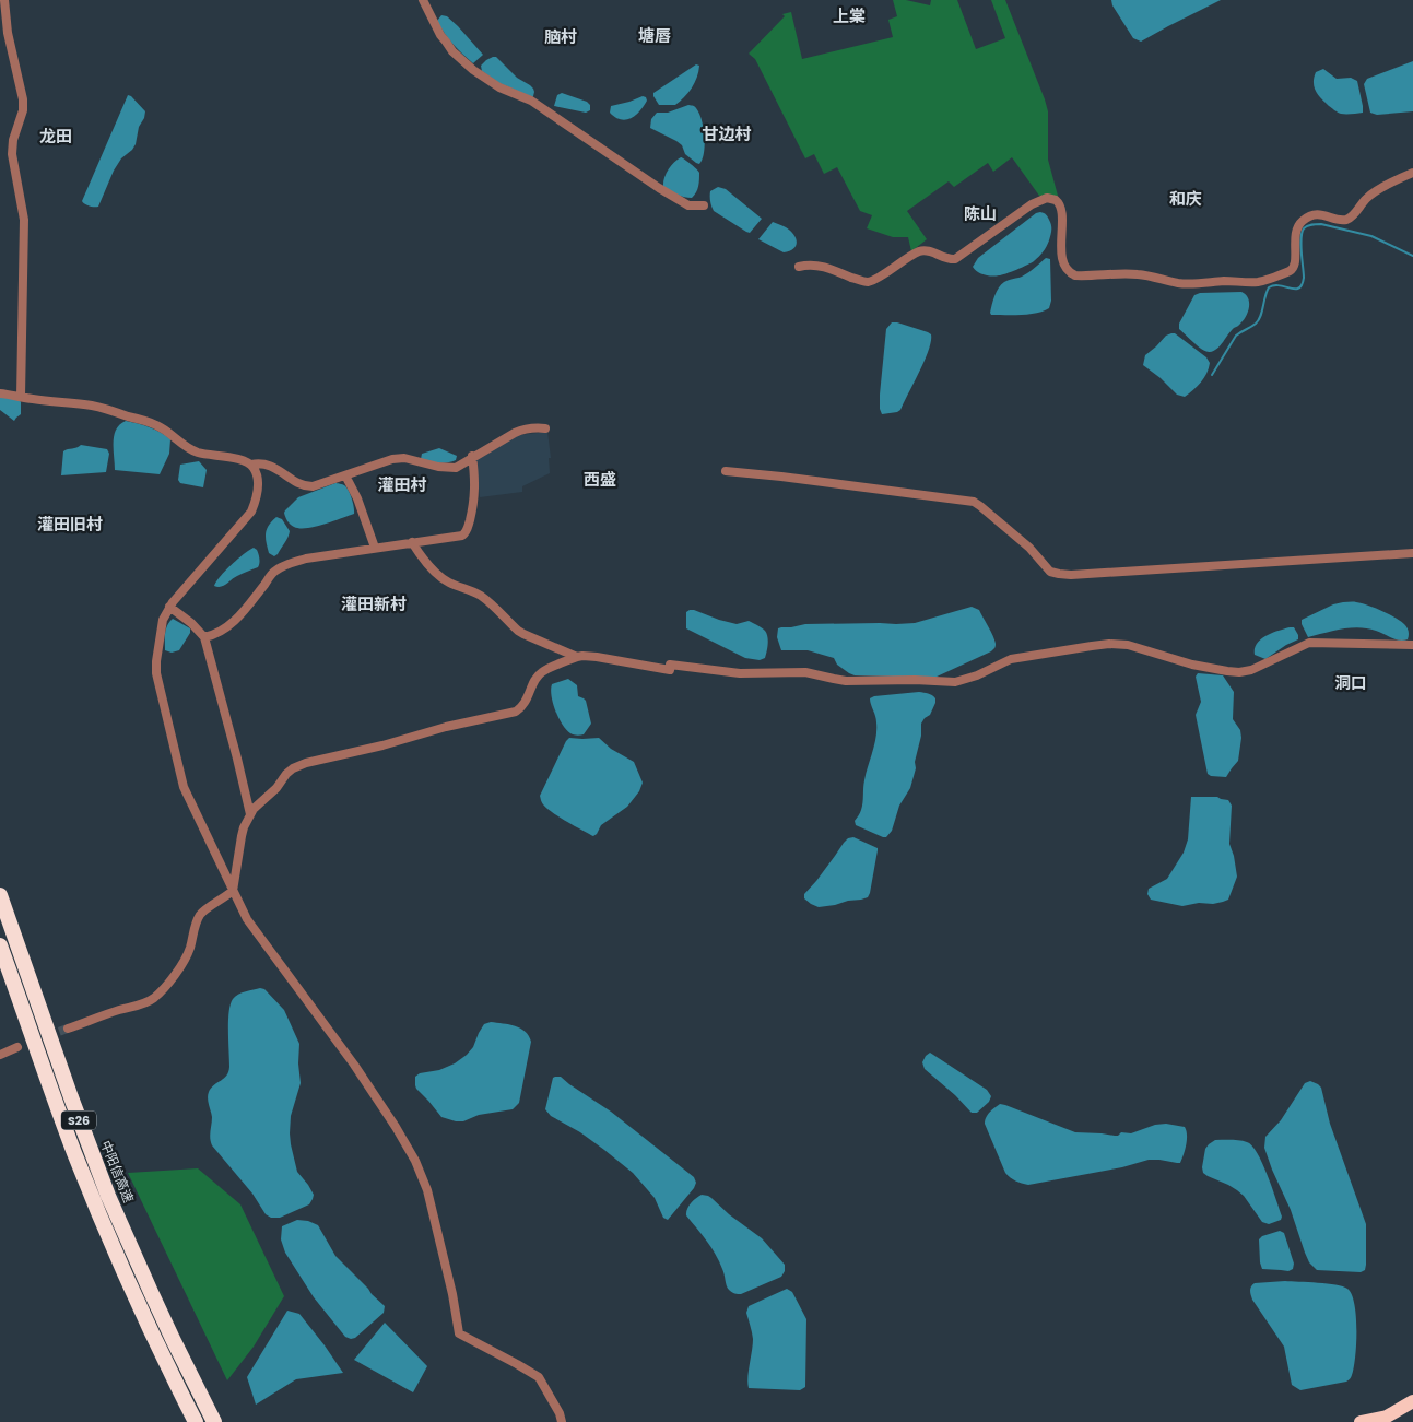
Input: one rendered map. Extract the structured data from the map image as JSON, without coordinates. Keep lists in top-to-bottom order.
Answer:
{
  "streets": {
    "highway": ["S26", "中阳信高速"]
  },
  "districts": [
    "上棠",
    "塘唇",
    "脑村",
    "甘边村",
    "龙田",
    "和庆",
    "陈山",
    "西盛",
    "灌田村",
    "灌田旧村",
    "灌田新村",
    "洞口"
  ]
}
